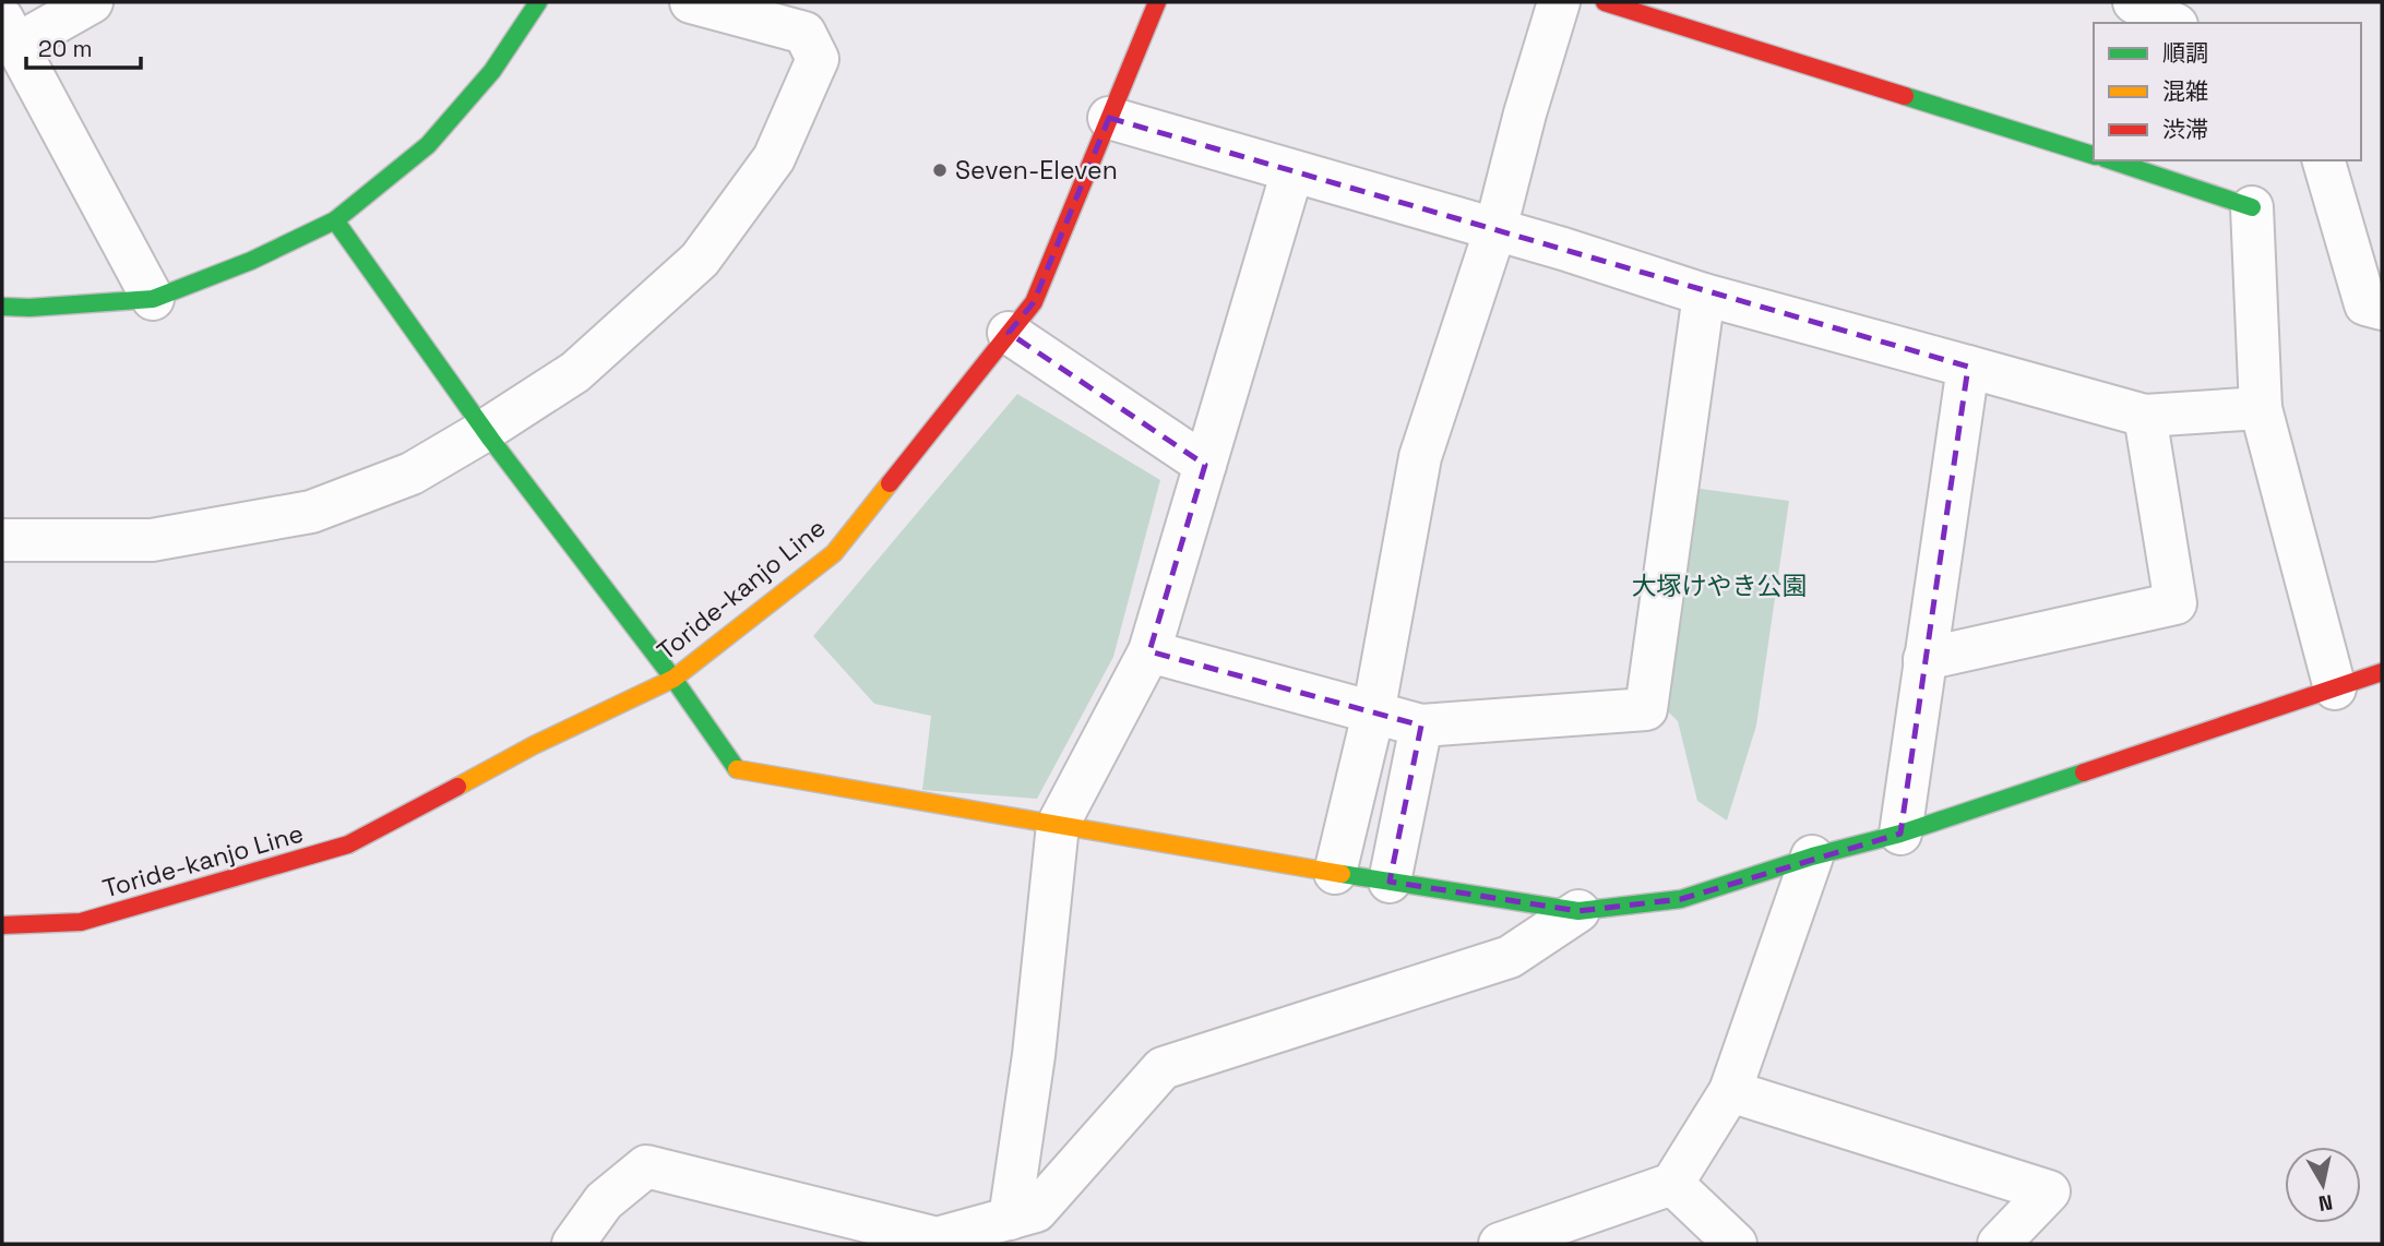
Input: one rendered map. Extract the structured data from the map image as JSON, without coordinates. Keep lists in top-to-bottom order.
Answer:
{
  "streets": {
    "street": ["Toride-kanjo Line"]
  },
  "parks": ["大塚けやき公園"],
  "places": ["Seven-Eleven"],
  "legend": ["順調", "混雑", "渋滞"],
  "scale_bar": "20 m",
  "north": "bottom"
}
